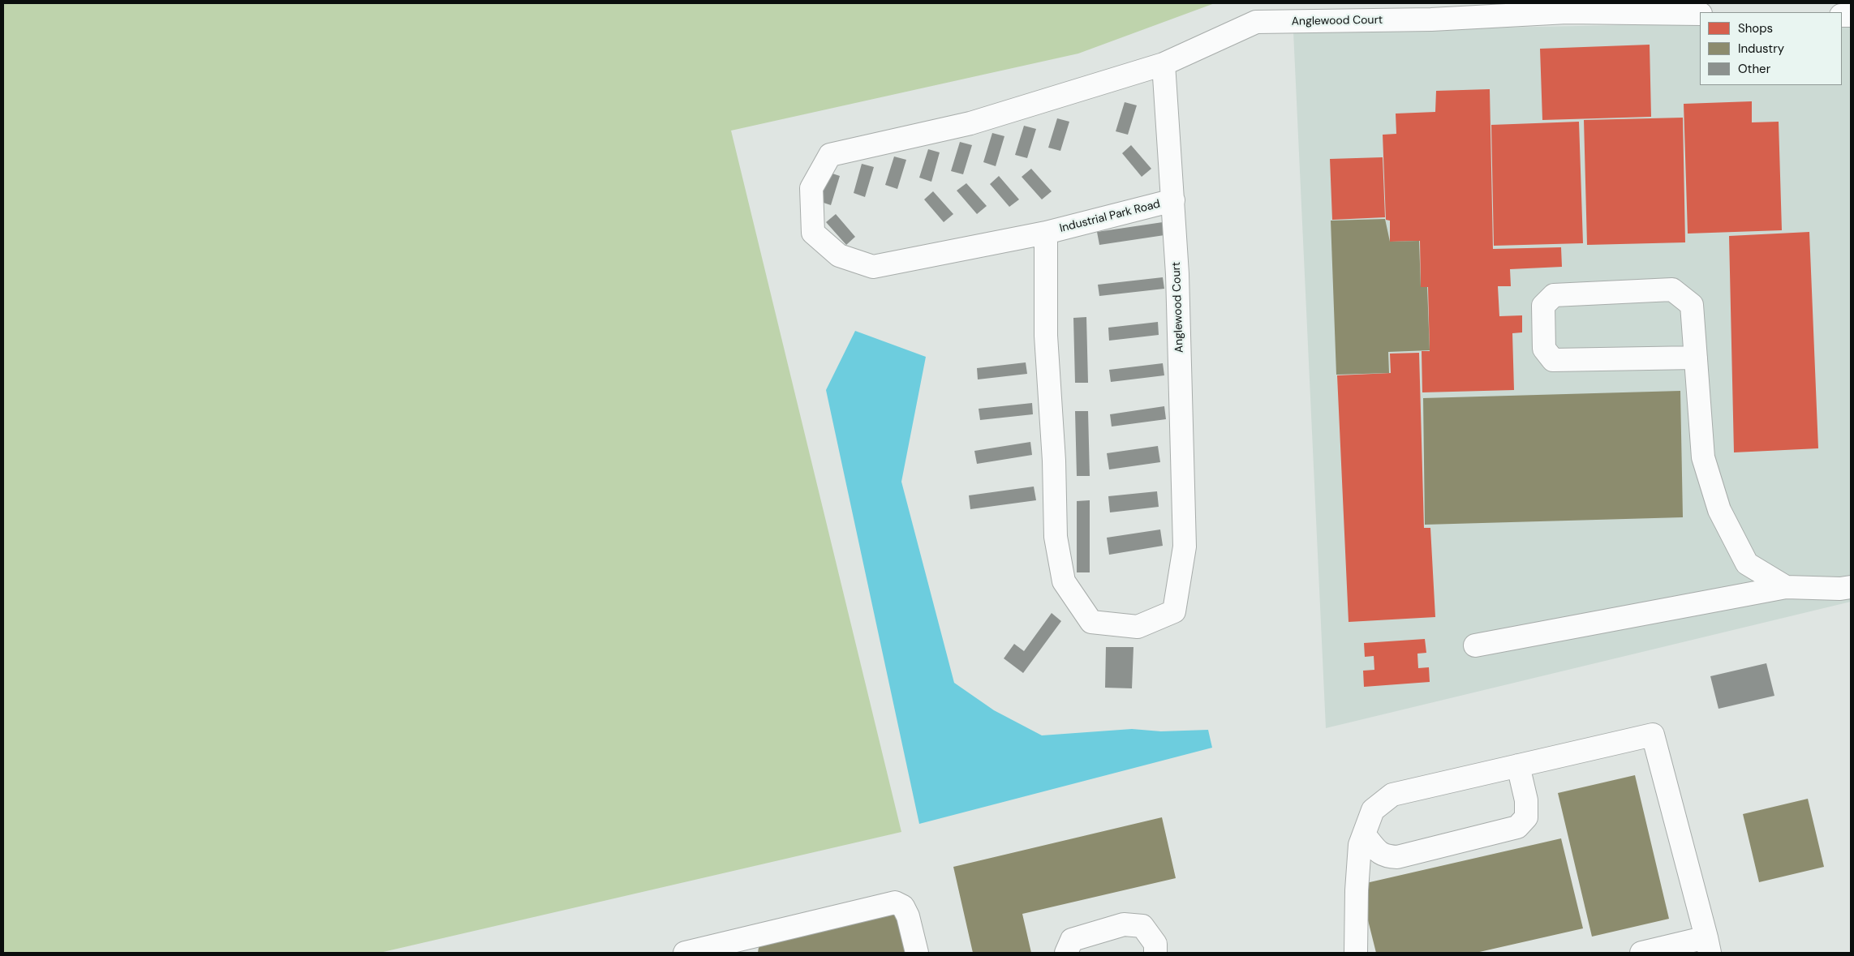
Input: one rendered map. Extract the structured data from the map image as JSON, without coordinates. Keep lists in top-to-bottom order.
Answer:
{
  "streets": {
    "street": ["Anglewood Court", "Industrial Park Road"]
  },
  "crossings": [
    ["Anglewood Court", "Industrial Park Road"]
  ],
  "legend": ["Shops", "Industry", "Other"]
}
